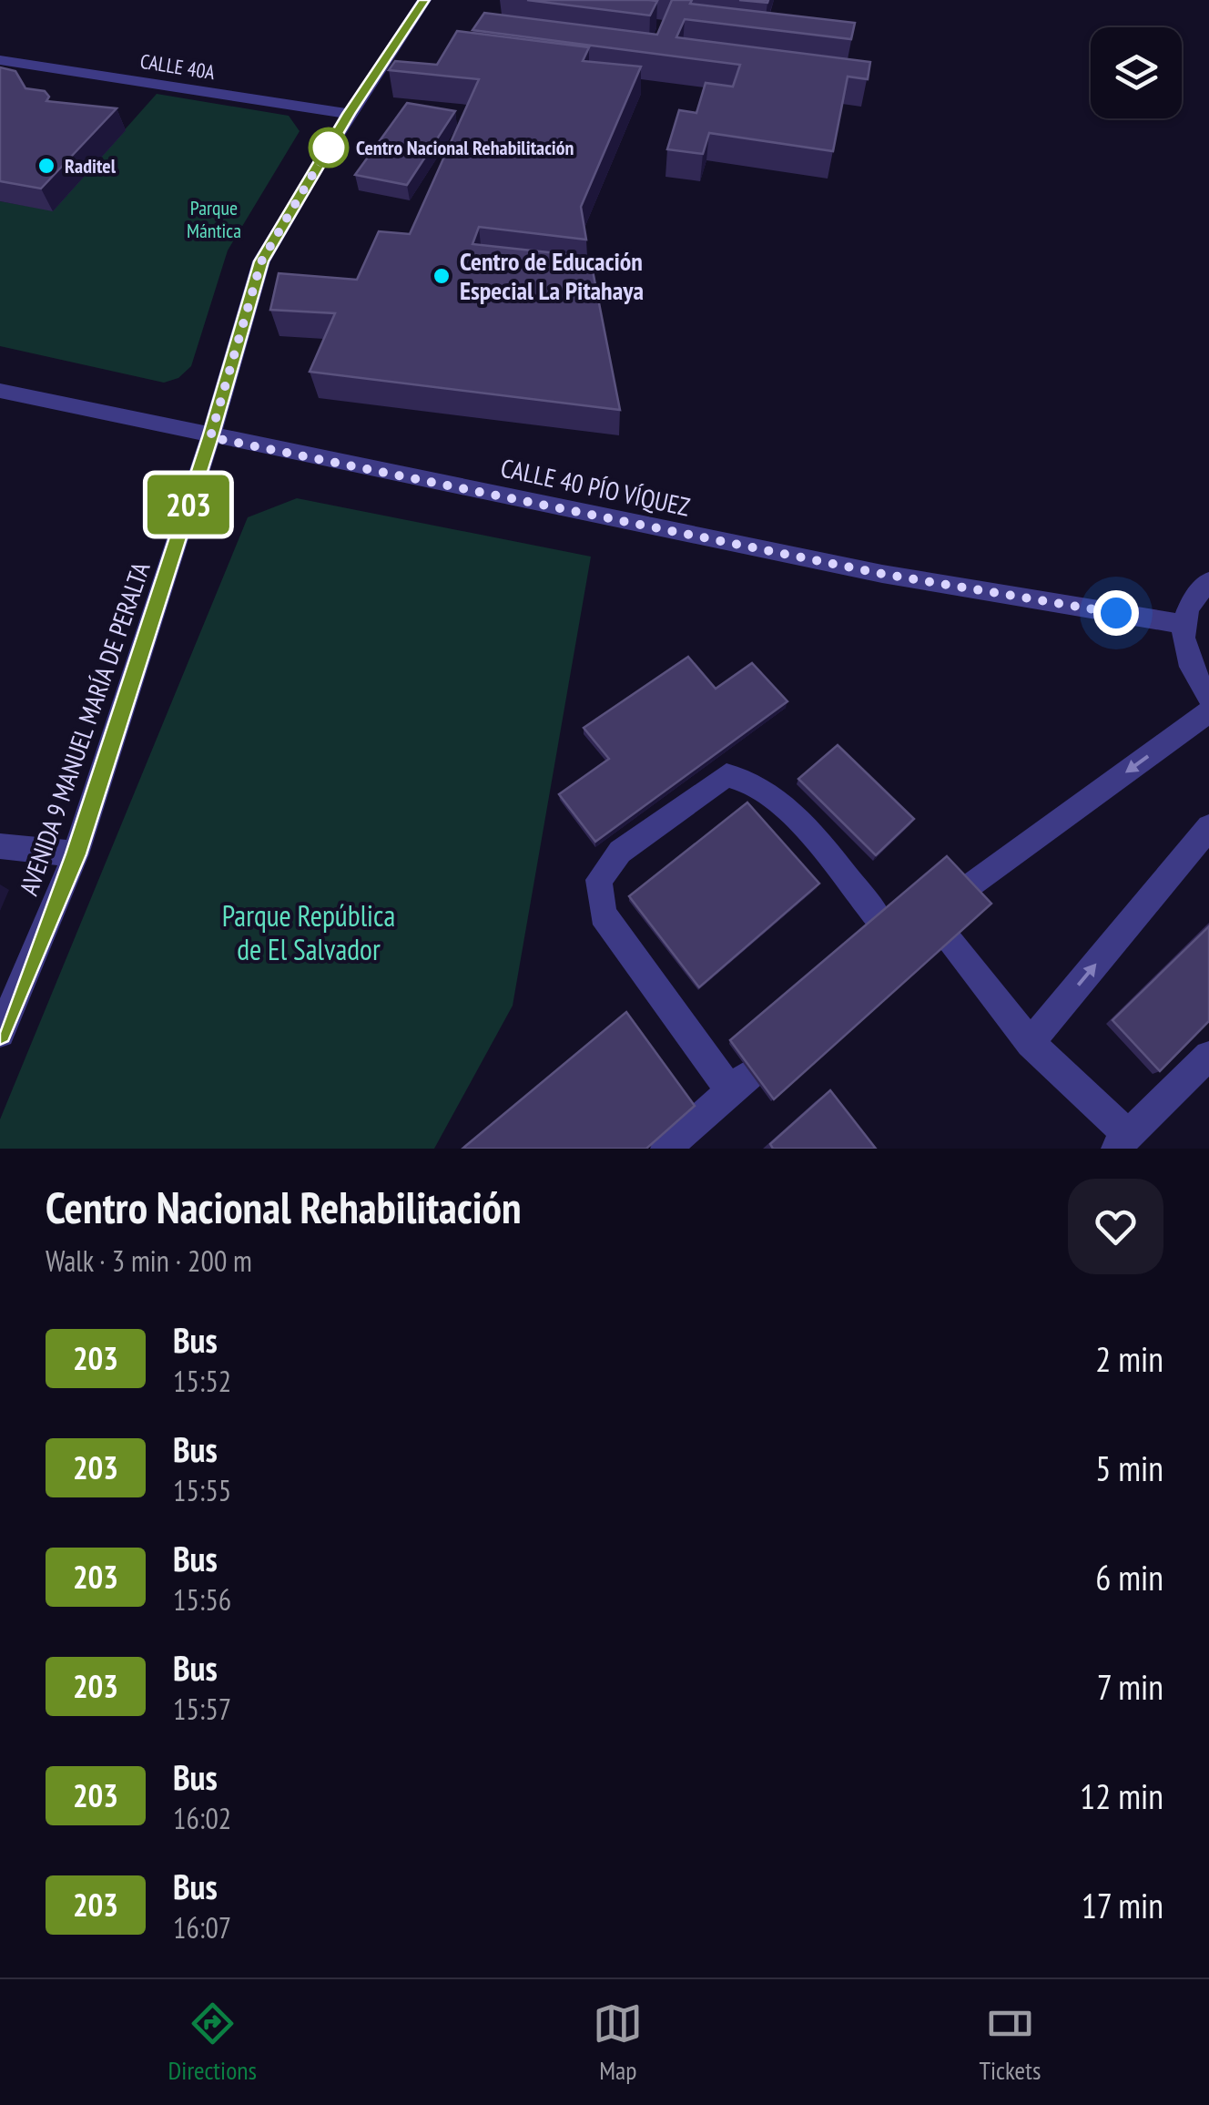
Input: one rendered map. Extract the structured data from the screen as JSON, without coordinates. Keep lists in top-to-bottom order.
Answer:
{
  "streets": {
    "street": ["CALLE 40A", "CALLE 40 PÍO VÍQUEZ", "AVENIDA 9 MANUEL MARÍA DE PERALTA"]
  },
  "crossings": [
    ["CALLE 40A", "AVENIDA 9 MANUEL MARÍA DE PERALTA"],
    ["CALLE 40 PÍO VÍQUEZ", "AVENIDA 9 MANUEL MARÍA DE PERALTA"]
  ],
  "parks": ["Parque Mántica", "Parque República de El Salvador"],
  "places": ["Centro Nacional Rehabilitación", "Raditel", "Centro de Educación Especial La Pitahaya"],
  "lines": ["bus line 203"],
  "page": {
    "on_map": "203",
    "heading": ["Centro Nacional Rehabilitación", "Walk · 3 min · 200 m"],
    "list": [
      {
        "mark": "203",
        "name": "Bus",
        "note": "15:52",
        "value": "2 min"
      },
      {
        "mark": "203",
        "name": "Bus",
        "note": "15:55",
        "value": "5 min"
      },
      {
        "mark": "203",
        "name": "Bus",
        "note": "15:56",
        "value": "6 min"
      },
      {
        "mark": "203",
        "name": "Bus",
        "note": "15:57",
        "value": "7 min"
      },
      {
        "mark": "203",
        "name": "Bus",
        "note": "16:02",
        "value": "12 min"
      },
      {
        "mark": "203",
        "name": "Bus",
        "note": "16:07",
        "value": "17 min"
      }
    ],
    "tabs": ["Directions", "Map", "Tickets"]
  }
}
